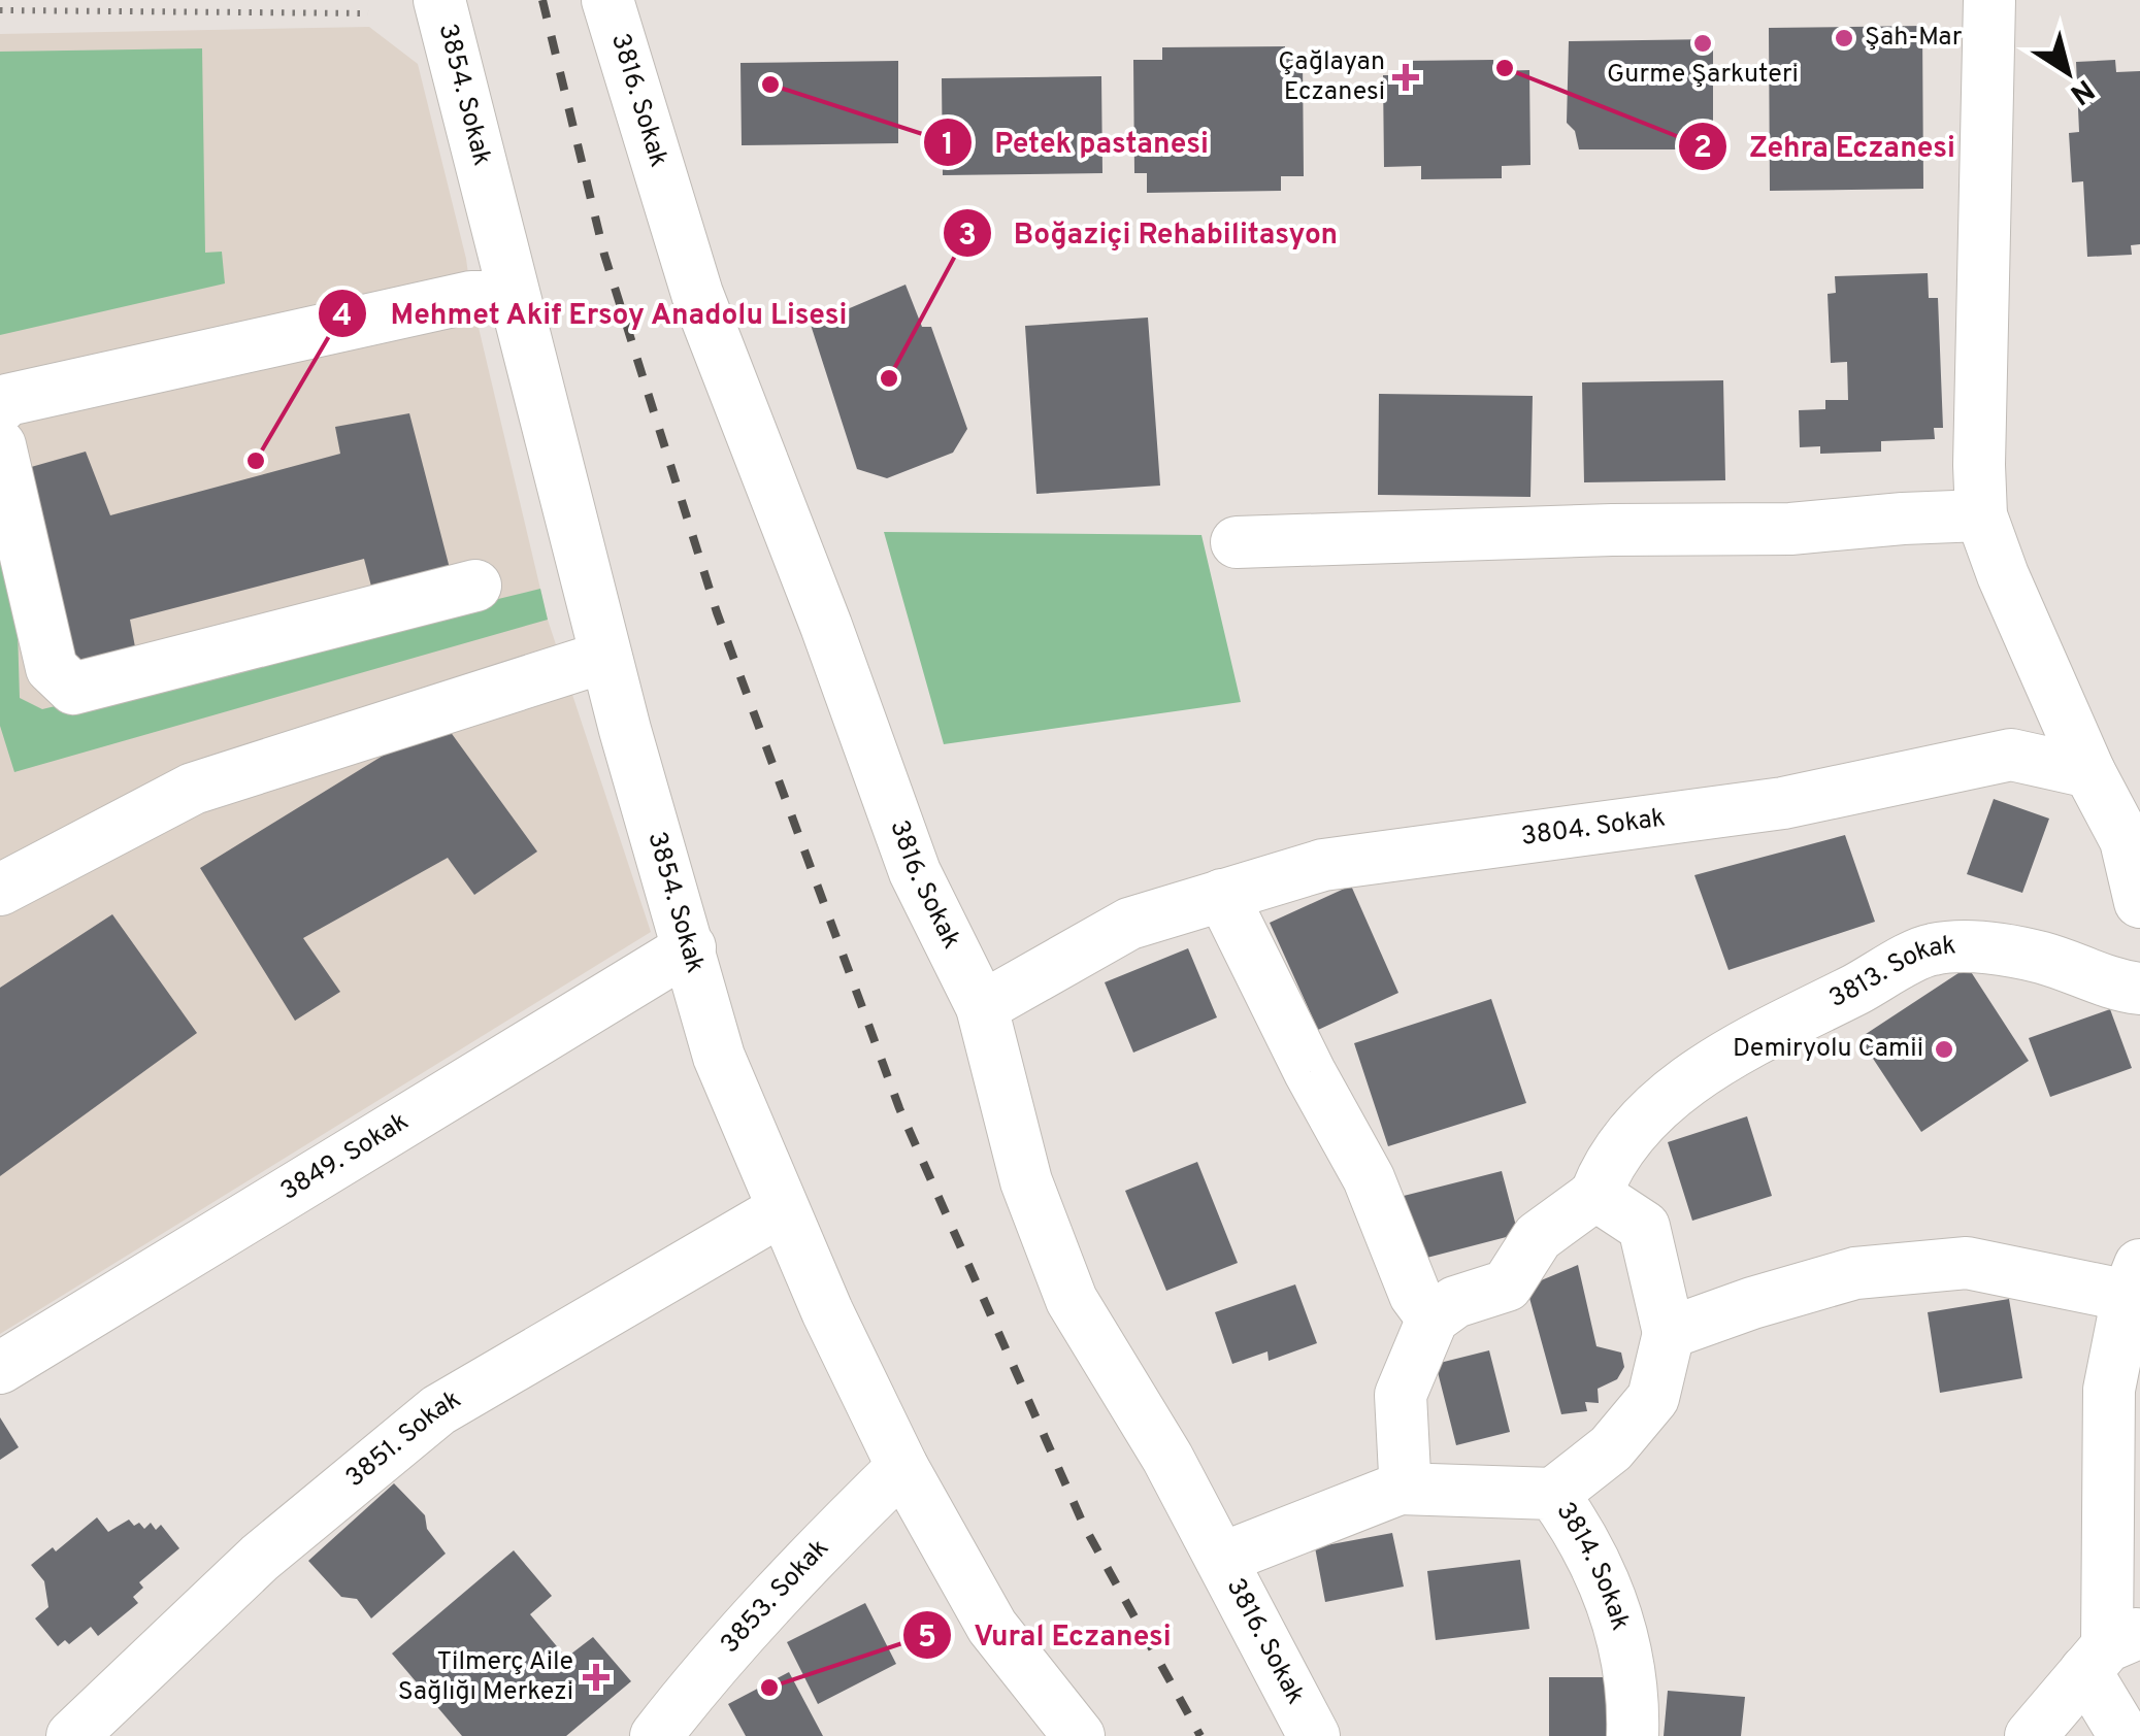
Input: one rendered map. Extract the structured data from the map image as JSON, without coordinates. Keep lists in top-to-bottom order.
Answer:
{
  "streets": {
    "street": [
      "3854. Sokak",
      "3816. Sokak",
      "3804. Sokak",
      "3813. Sokak",
      "3849. Sokak",
      "3851. Sokak",
      "3814. Sokak",
      "3853. Sokak"
    ]
  },
  "crossings": [
    ["3854. Sokak", "3849. Sokak"],
    ["3854. Sokak", "3851. Sokak"],
    ["3854. Sokak", "3853. Sokak"],
    ["3816. Sokak", "3804. Sokak"]
  ],
  "places": {
    "other": [
      "Şah-Mar",
      "Gurme Şarkuteri",
      "Zehra Eczanesi",
      "Petek pastanesi",
      "Boğaziçi Rehabilitasyon",
      "Mehmet Akif Ersoy Anadolu Lisesi",
      "Demiryolu Camii",
      "Vural Eczanesi"
    ],
    "health": ["Çağlayan Eczanesi", "Tilmerç Aile Sağlığı Merkezi"]
  },
  "north": "bottom right"
}
